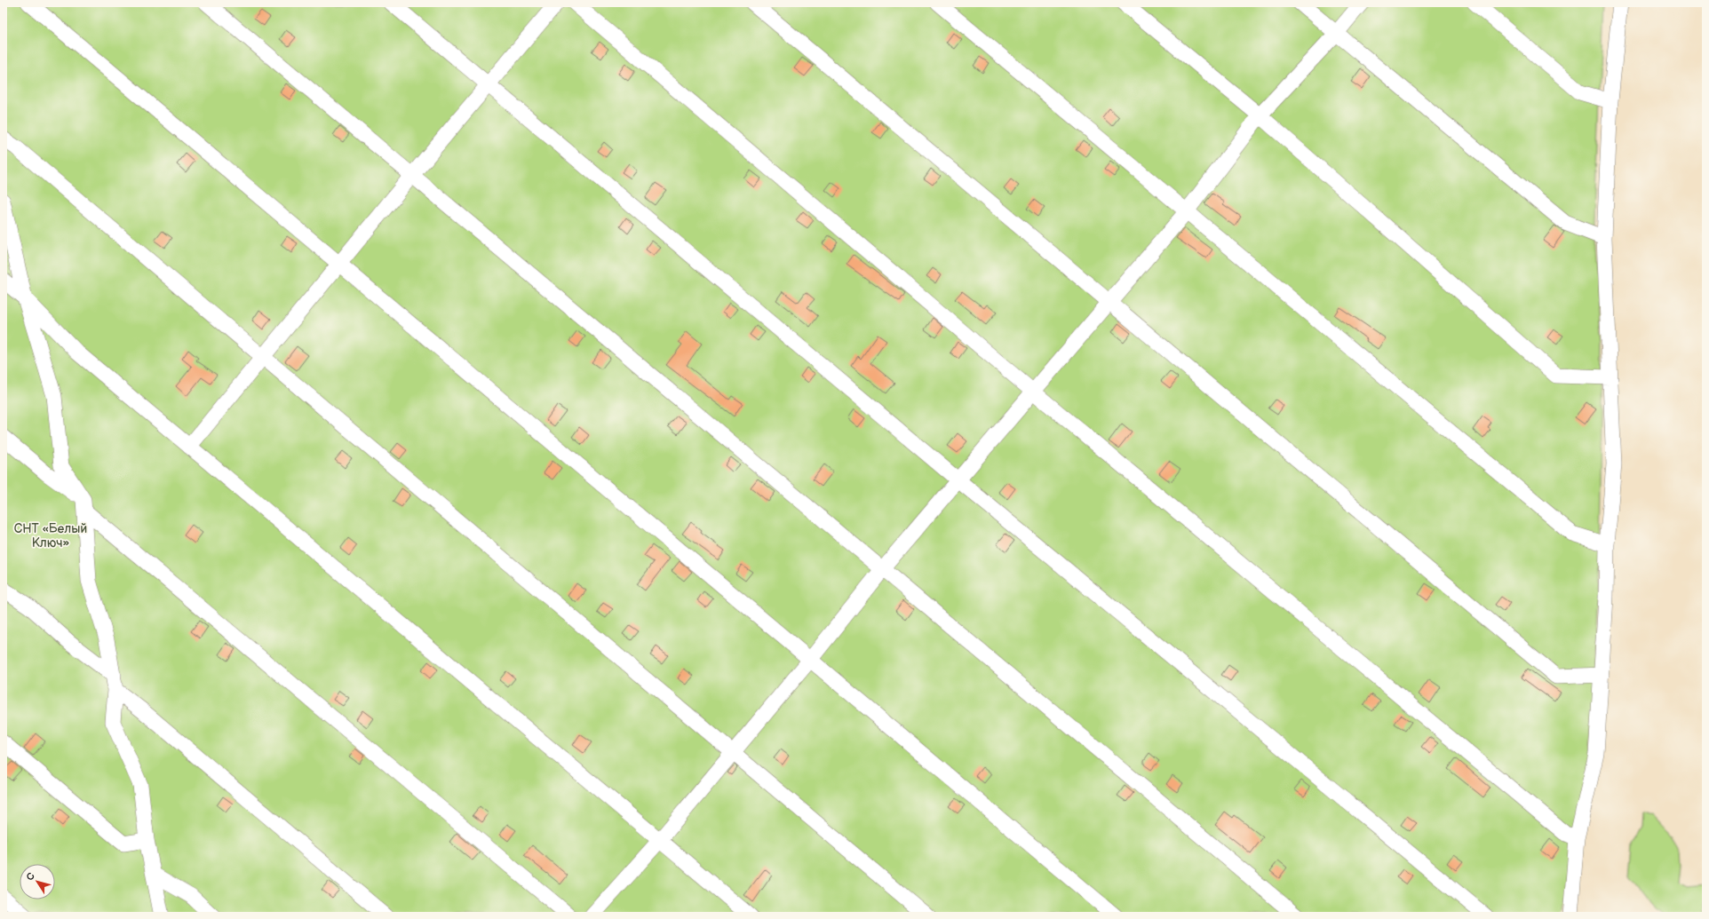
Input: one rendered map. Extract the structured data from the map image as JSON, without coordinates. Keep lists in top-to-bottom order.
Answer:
{
  "parks": ["СНТ «Белый Ключ»"],
  "north": "top left"
}
